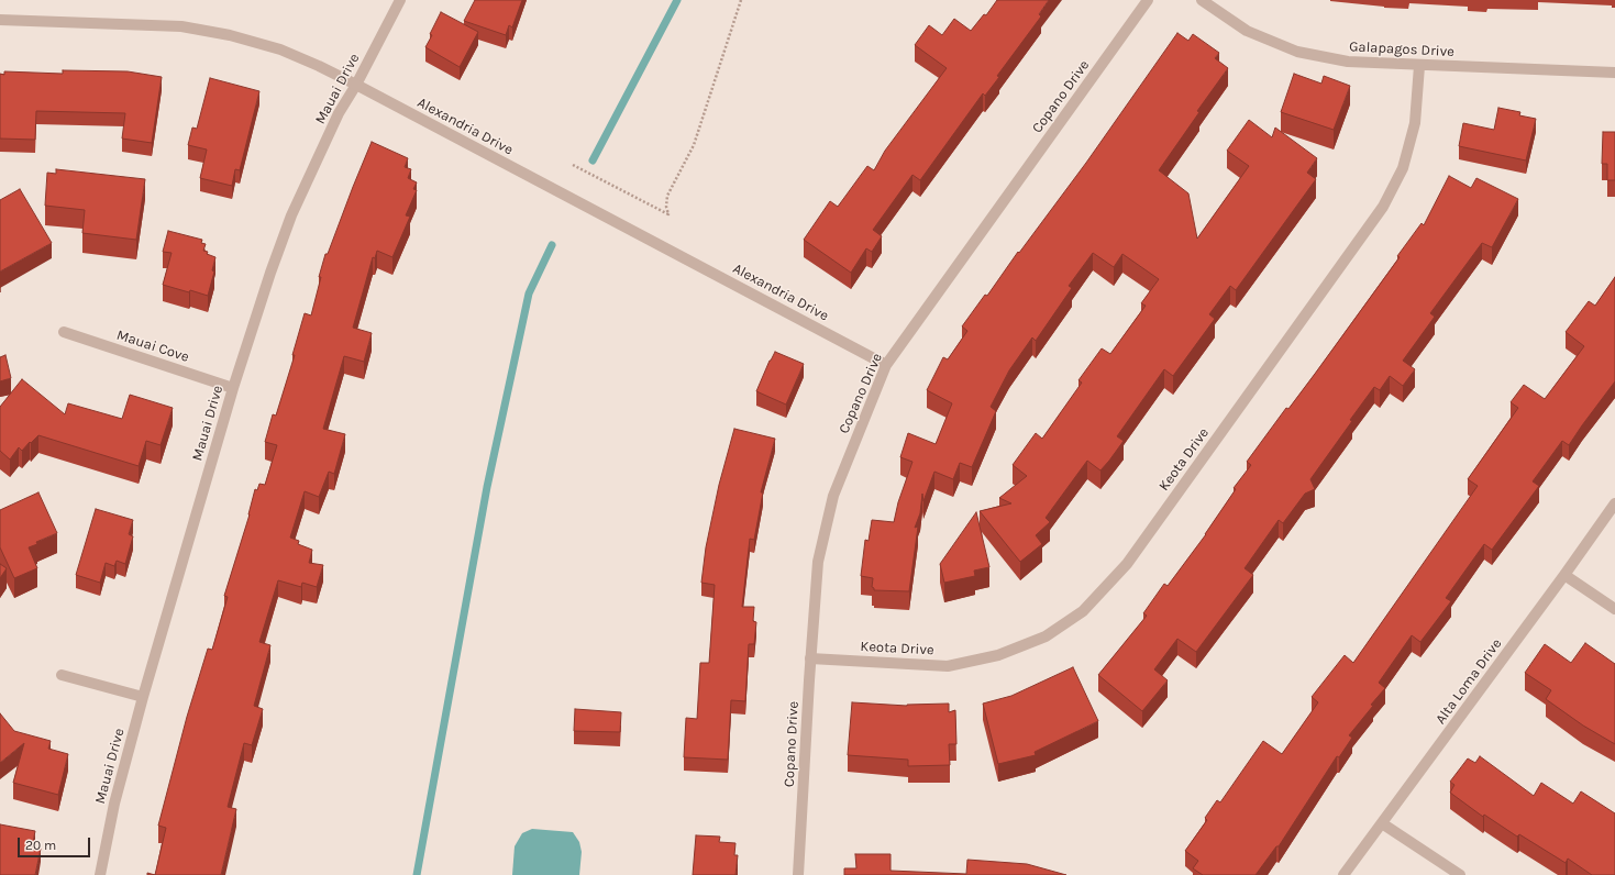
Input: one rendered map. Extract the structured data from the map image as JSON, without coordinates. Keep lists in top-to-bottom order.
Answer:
{
  "streets": {
    "street": [
      "Galapagos Drive",
      "Mauai Drive",
      "Copano Drive",
      "Alexandria Drive",
      "Mauai Cove",
      "Keota Drive",
      "Alta Loma Drive"
    ]
  },
  "crossings": [
    ["Galapagos Drive", "Keota Drive"],
    ["Mauai Drive", "Alexandria Drive"],
    ["Mauai Drive", "Mauai Cove"],
    ["Copano Drive", "Alexandria Drive"],
    ["Copano Drive", "Keota Drive"]
  ],
  "scale_bar": "20 m"
}
